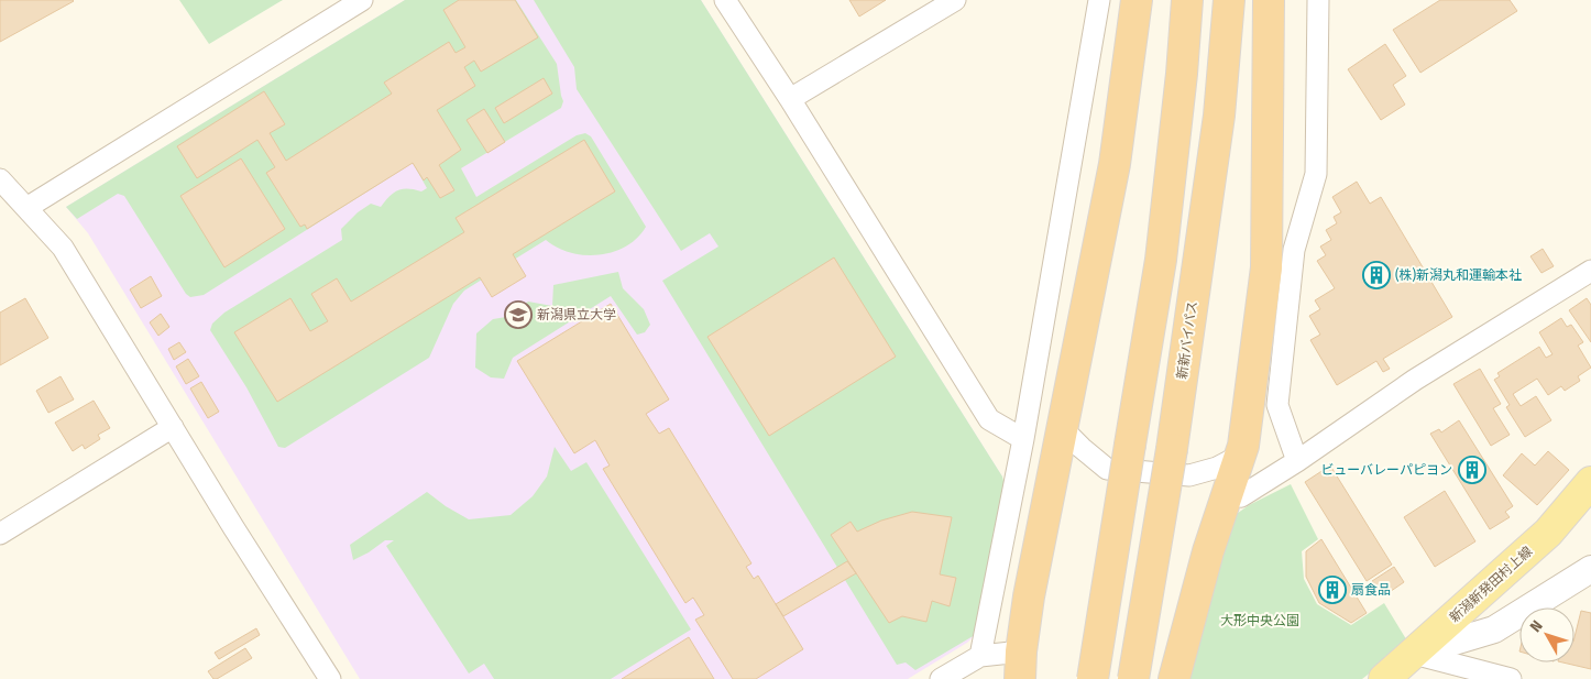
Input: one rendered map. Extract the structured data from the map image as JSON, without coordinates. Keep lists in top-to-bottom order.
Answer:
{
  "streets": {
    "highway": ["新新バイパス"],
    "main road": ["新潟新発田村上線"]
  },
  "parks": ["大形中央公園"],
  "places": {
    "building": ["(株)新潟丸和運輸本社", "ビューバレーパピヨン", "扇食品"],
    "school or university": ["新潟県立大学"]
  },
  "north": "top left"
}
